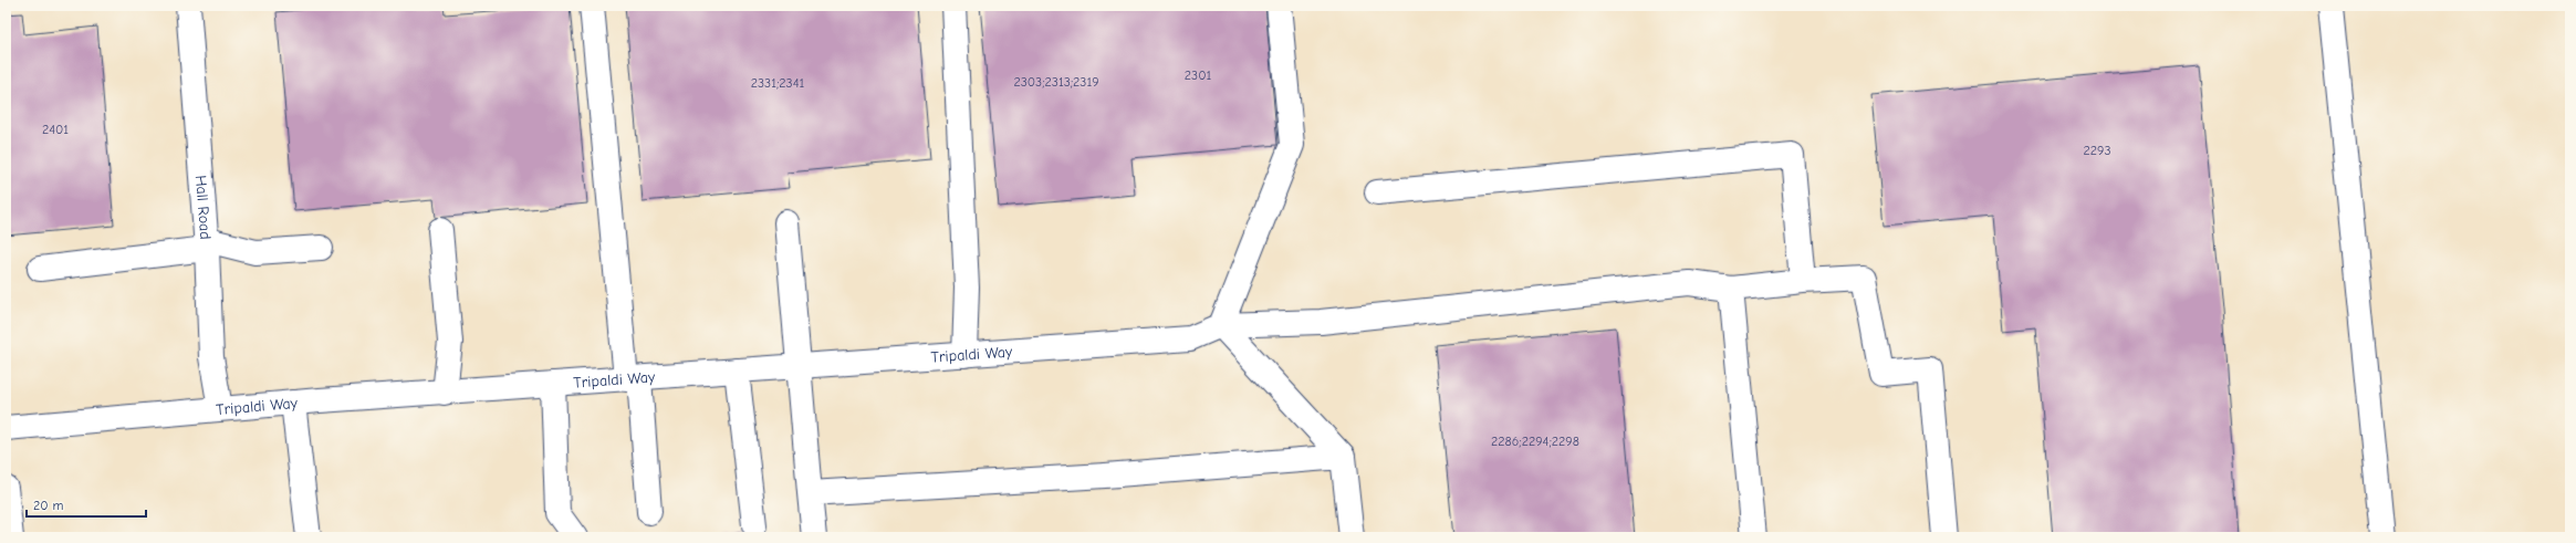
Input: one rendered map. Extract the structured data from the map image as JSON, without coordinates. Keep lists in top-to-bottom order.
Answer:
{
  "streets": {
    "street": ["Hall Road", "Tripaldi Way"]
  },
  "crossings": [
    ["Hall Road", "Tripaldi Way"]
  ],
  "house_numbers": [
    "2301",
    "2303;2313;2319",
    "2331;2341",
    "2401",
    "2293",
    "2286;2294;2298"
  ],
  "scale_bar": "20 m"
}
